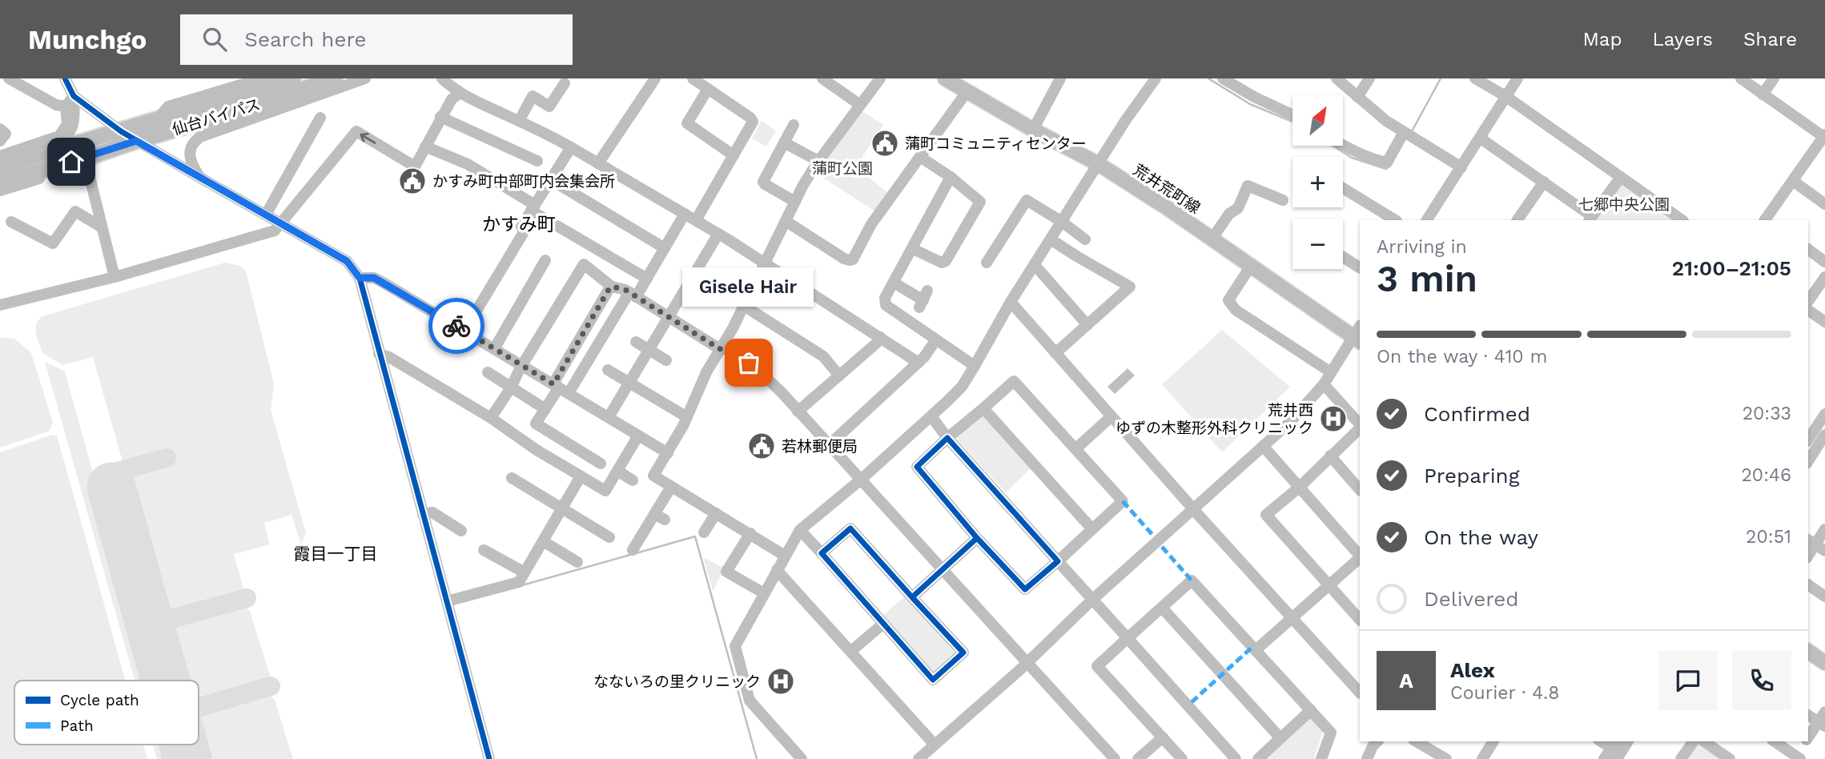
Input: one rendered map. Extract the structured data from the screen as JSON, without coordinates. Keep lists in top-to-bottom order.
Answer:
{
  "streets": {
    "highway": ["仙台バイパス"],
    "main road": ["荒井荒町線"]
  },
  "districts": ["かすみ町", "霞目一丁目"],
  "parks": ["蒲町公園", "七郷中央公園"],
  "places": {
    "public building": ["蒲町コミュニティセンター", "かすみ町中部町内会集会所", "若林郵便局"],
    "other": ["Gisele Hair"],
    "hospital": ["荒井西 ゆずの木整形外科クリニック", "なないろの里クリニック"]
  },
  "legend": ["Cycle path", "Path"],
  "north": "top right",
  "page": {
    "header": "Munchgo",
    "search": "Search here",
    "nav": ["Map", "Layers", "Share"],
    "map_buttons": ["+", "−"],
    "heading": ["3 min", "Arriving in", "21:00–21:05"],
    "panel": ["Alex", "Courier · 4.8"],
    "bubble": "Gisele Hair",
    "bar": "On the way · 410 m",
    "list": [
      ["Confirmed", "20:33"],
      ["Preparing", "20:46"],
      ["On the way", "20:51"],
      "Delivered"
    ],
    "round": "A"
  }
}
